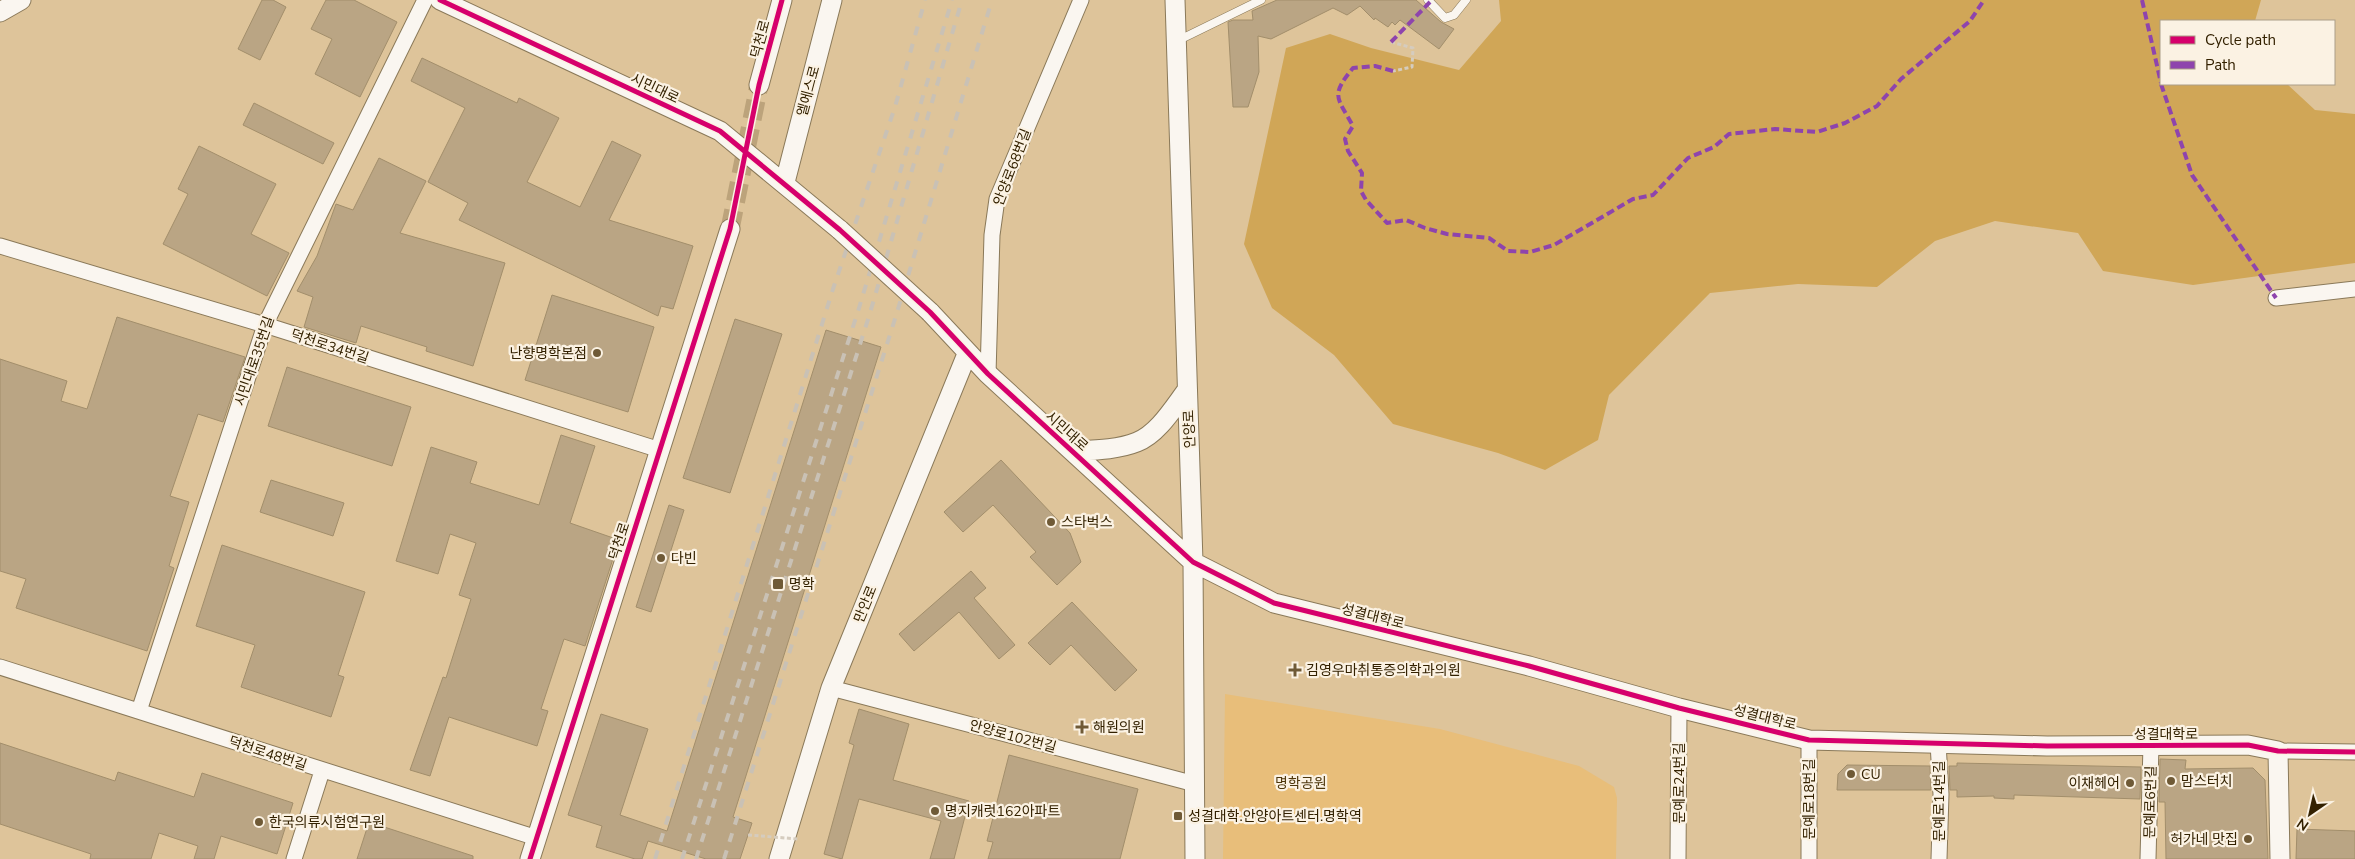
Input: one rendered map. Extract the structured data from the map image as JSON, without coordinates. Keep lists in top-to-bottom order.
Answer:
{
  "streets": {
    "street": [
      "덕천로",
      "시민대로",
      "엘에스로",
      "안양로68번길",
      "덕천로34번길",
      "시민대로35번길",
      "안양로",
      "만안로",
      "성결대학로",
      "안양로102번길",
      "덕천로48번길",
      "문예로24번길",
      "문예로18번길",
      "문예로14번길",
      "문예로6번길"
    ]
  },
  "crossings": [
    ["덕천로", "덕천로34번길"],
    ["덕천로", "덕천로48번길"],
    ["시민대로", "엘에스로"],
    ["시민대로", "안양로68번길"],
    ["시민대로", "안양로"],
    ["시민대로", "만안로"],
    ["시민대로", "성결대학로"],
    ["덕천로34번길", "시민대로35번길"],
    ["시민대로35번길", "덕천로48번길"],
    ["안양로", "성결대학로"],
    ["안양로", "안양로102번길"],
    ["만안로", "안양로102번길"],
    ["성결대학로", "문예로24번길"],
    ["성결대학로", "문예로18번길"],
    ["성결대학로", "문예로14번길"],
    ["성결대학로", "문예로6번길"]
  ],
  "parks": ["명학공원"],
  "places": {
    "other": [
      "난향명학본점",
      "스타벅스",
      "다빈",
      "CU",
      "맘스터치",
      "이채헤어",
      "명지캐럿162아파트",
      "한국의류시험연구원",
      "허가네 맛집"
    ],
    "transit": ["명학", "성결대학.안양아트센터.명학역"],
    "health": ["김영우마취통증의학과의원", "해원의원"]
  },
  "legend": ["Cycle path", "Path"],
  "north": "bottom left"
}
